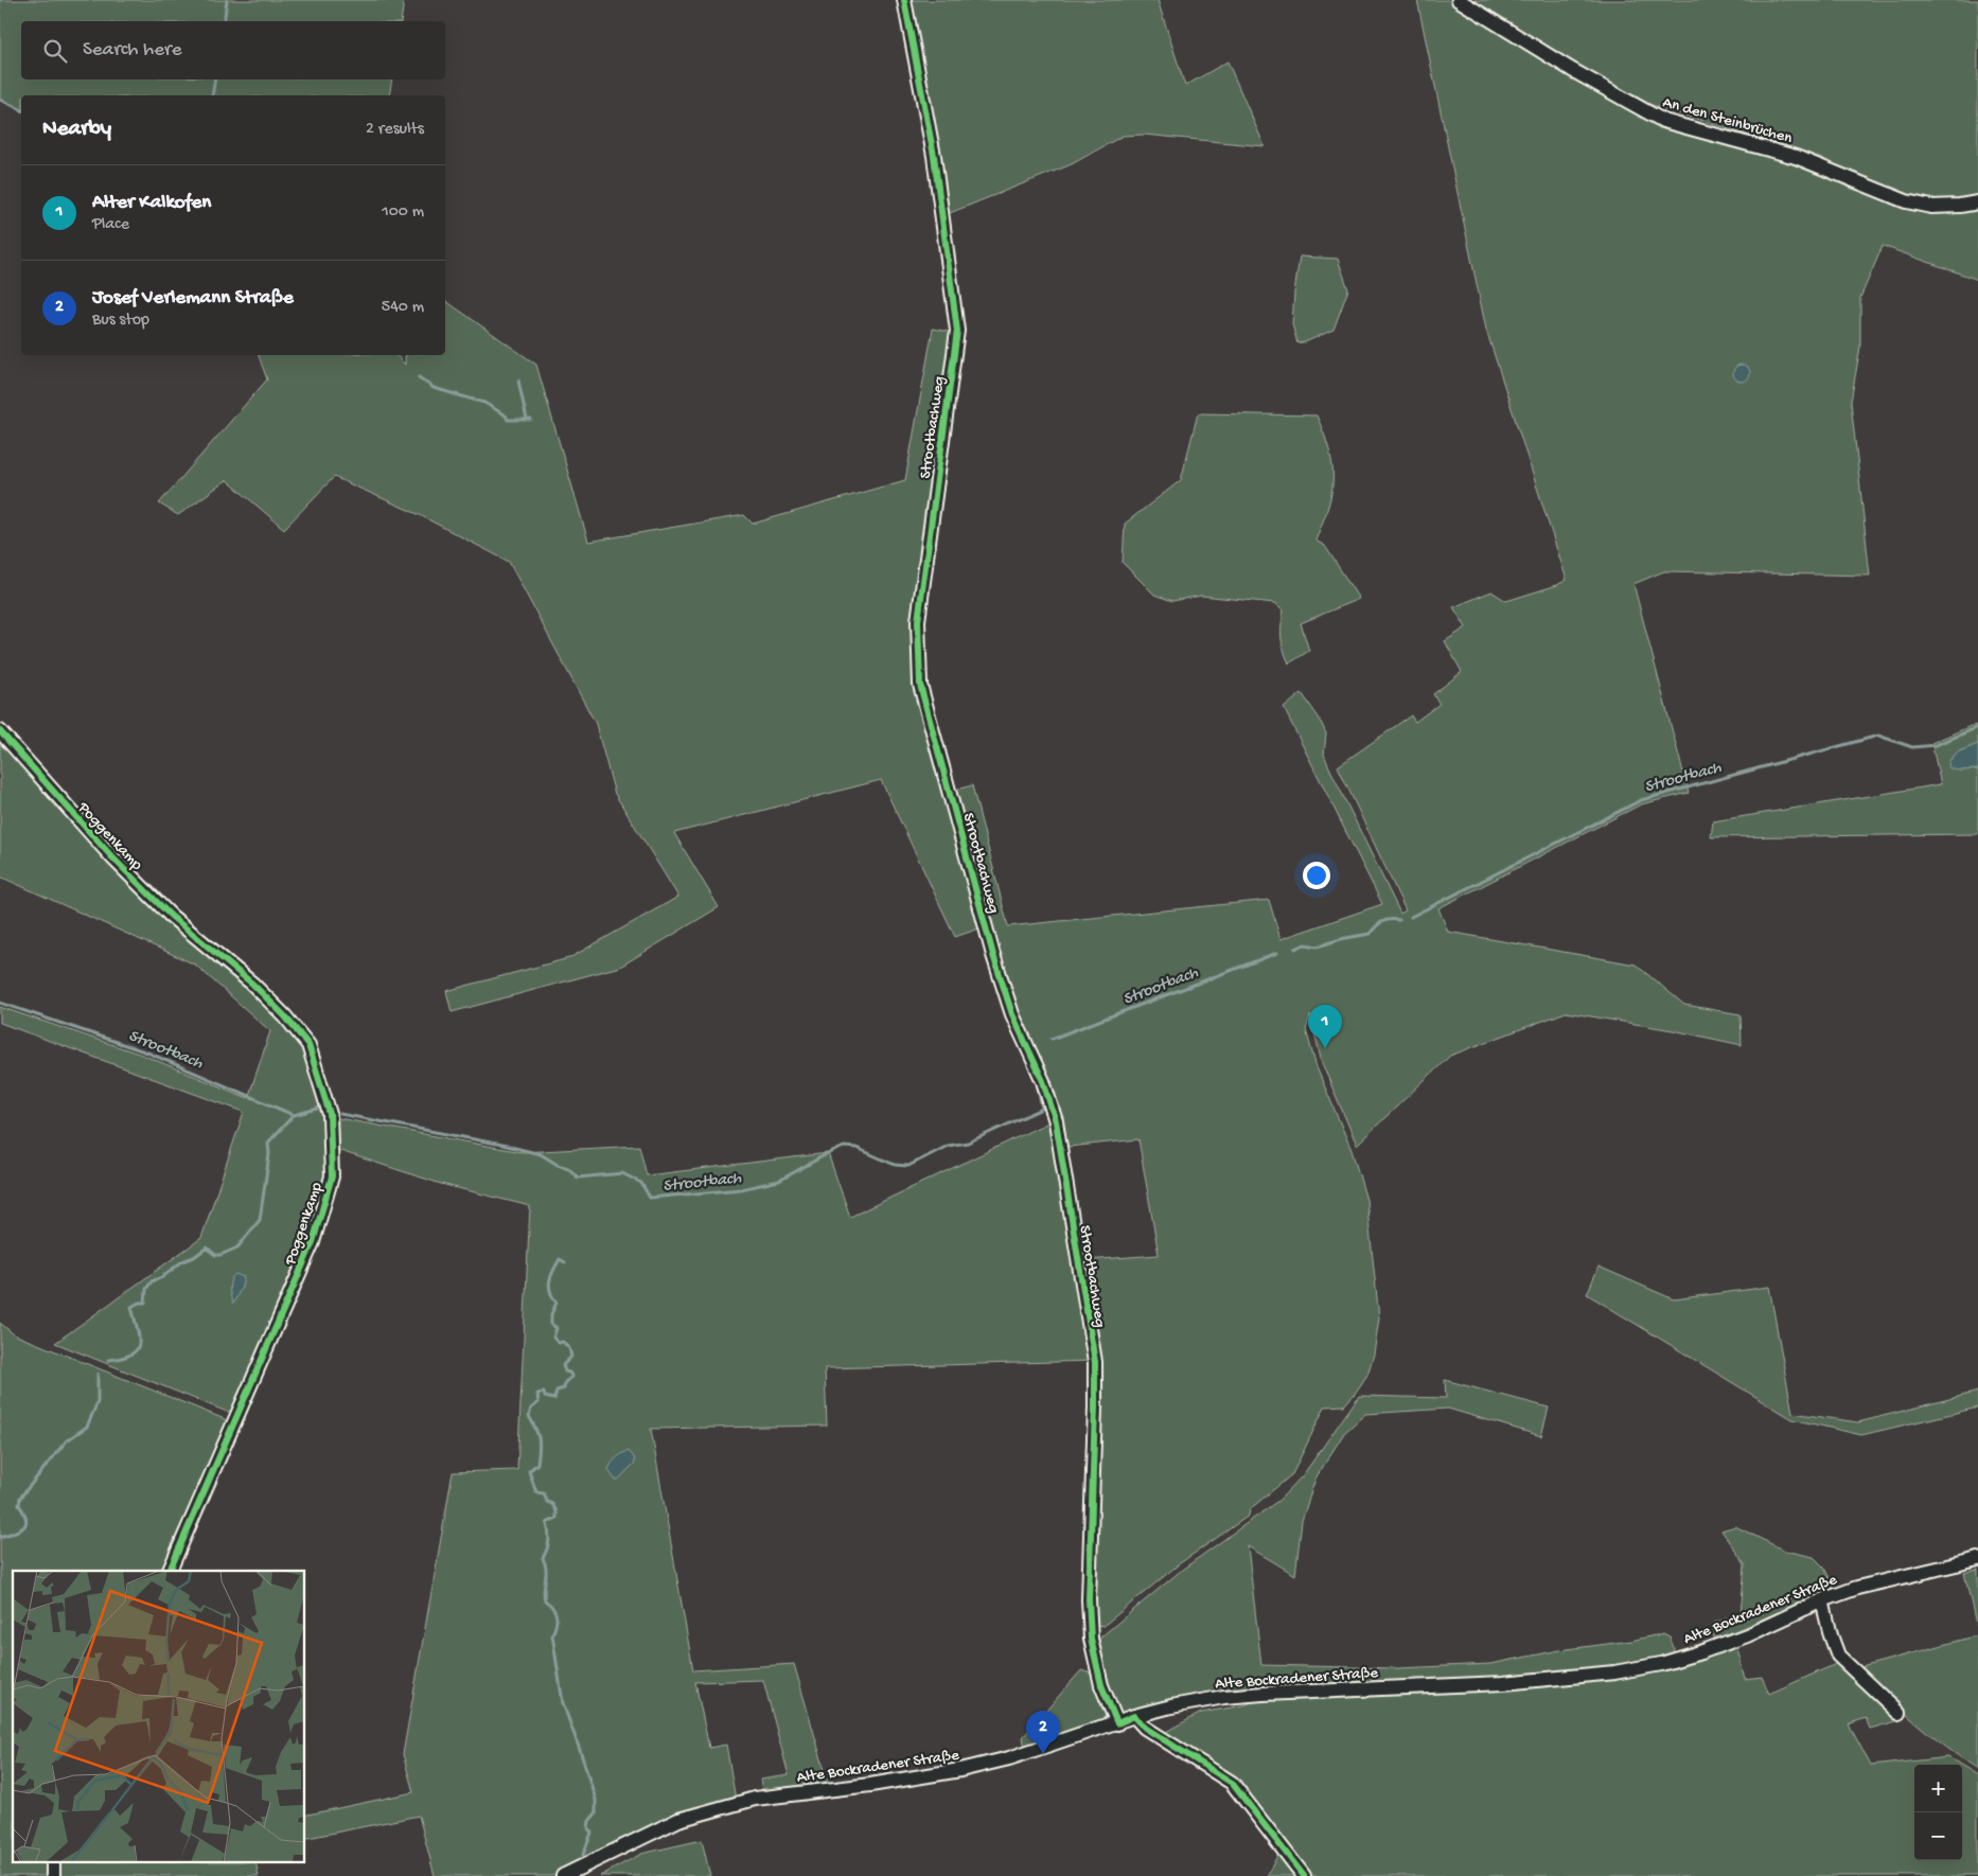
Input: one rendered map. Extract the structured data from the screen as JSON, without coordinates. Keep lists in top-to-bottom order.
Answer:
{
  "streets": {
    "street": [
      "An den Steinbrüchen",
      "Strootbachweg",
      "Poggenkamp",
      "Alte Bockradener Straße"
    ]
  },
  "crossings": [
    ["Strootbachweg", "Alte Bockradener Straße"]
  ],
  "water": ["Strootbach"],
  "page": {
    "search": "Search here",
    "heading": ["Nearby", "2 results"],
    "list": [
      {
        "mark": "1",
        "name": "Alter Kalkofen",
        "note": "Place",
        "value": "100 m"
      },
      {
        "mark": "2",
        "name": "Josef Verlemann Straße",
        "note": "Bus stop",
        "value": "540 m"
      }
    ],
    "pins": ["1", "2"],
    "map_buttons": ["+", "−"]
  }
}
